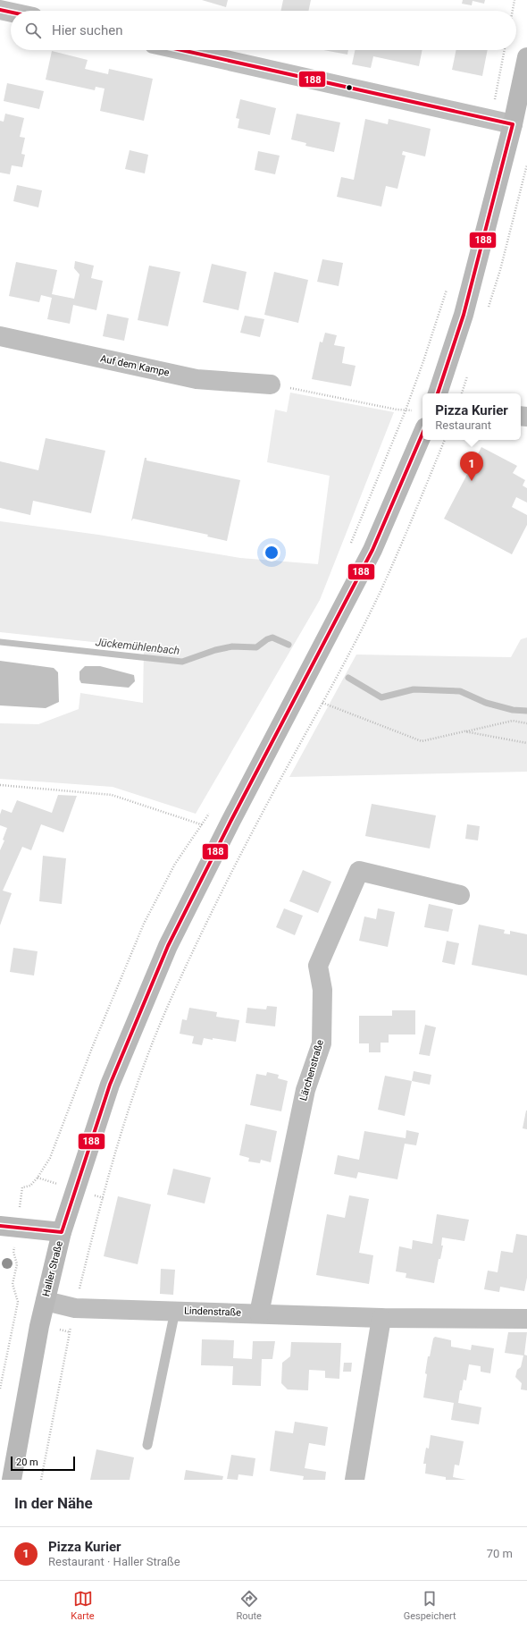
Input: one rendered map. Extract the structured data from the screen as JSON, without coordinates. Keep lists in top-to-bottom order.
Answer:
{
  "streets": {
    "main road": ["Haller Straße"],
    "street": ["Auf dem Kampe", "Lärchenstraße", "Lindenstraße"]
  },
  "crossings": [
    ["Lärchenstraße", "Lindenstraße"],
    ["Haller Straße", "Lindenstraße"]
  ],
  "water": ["Jückemühlenbach"],
  "lines": ["transit line 188"],
  "scale_bar": "20 m",
  "page": {
    "search": "Hier suchen",
    "popup": ["Pizza Kurier", "Restaurant"],
    "pins": "1",
    "scale": "20 m",
    "heading": "In der Nähe",
    "list": [
      {
        "mark": "1",
        "name": "Pizza Kurier",
        "note": "Restaurant · Haller Straße",
        "value": "70 m"
      }
    ],
    "nav": ["Karte", "Route", "Gespeichert"]
  }
}
